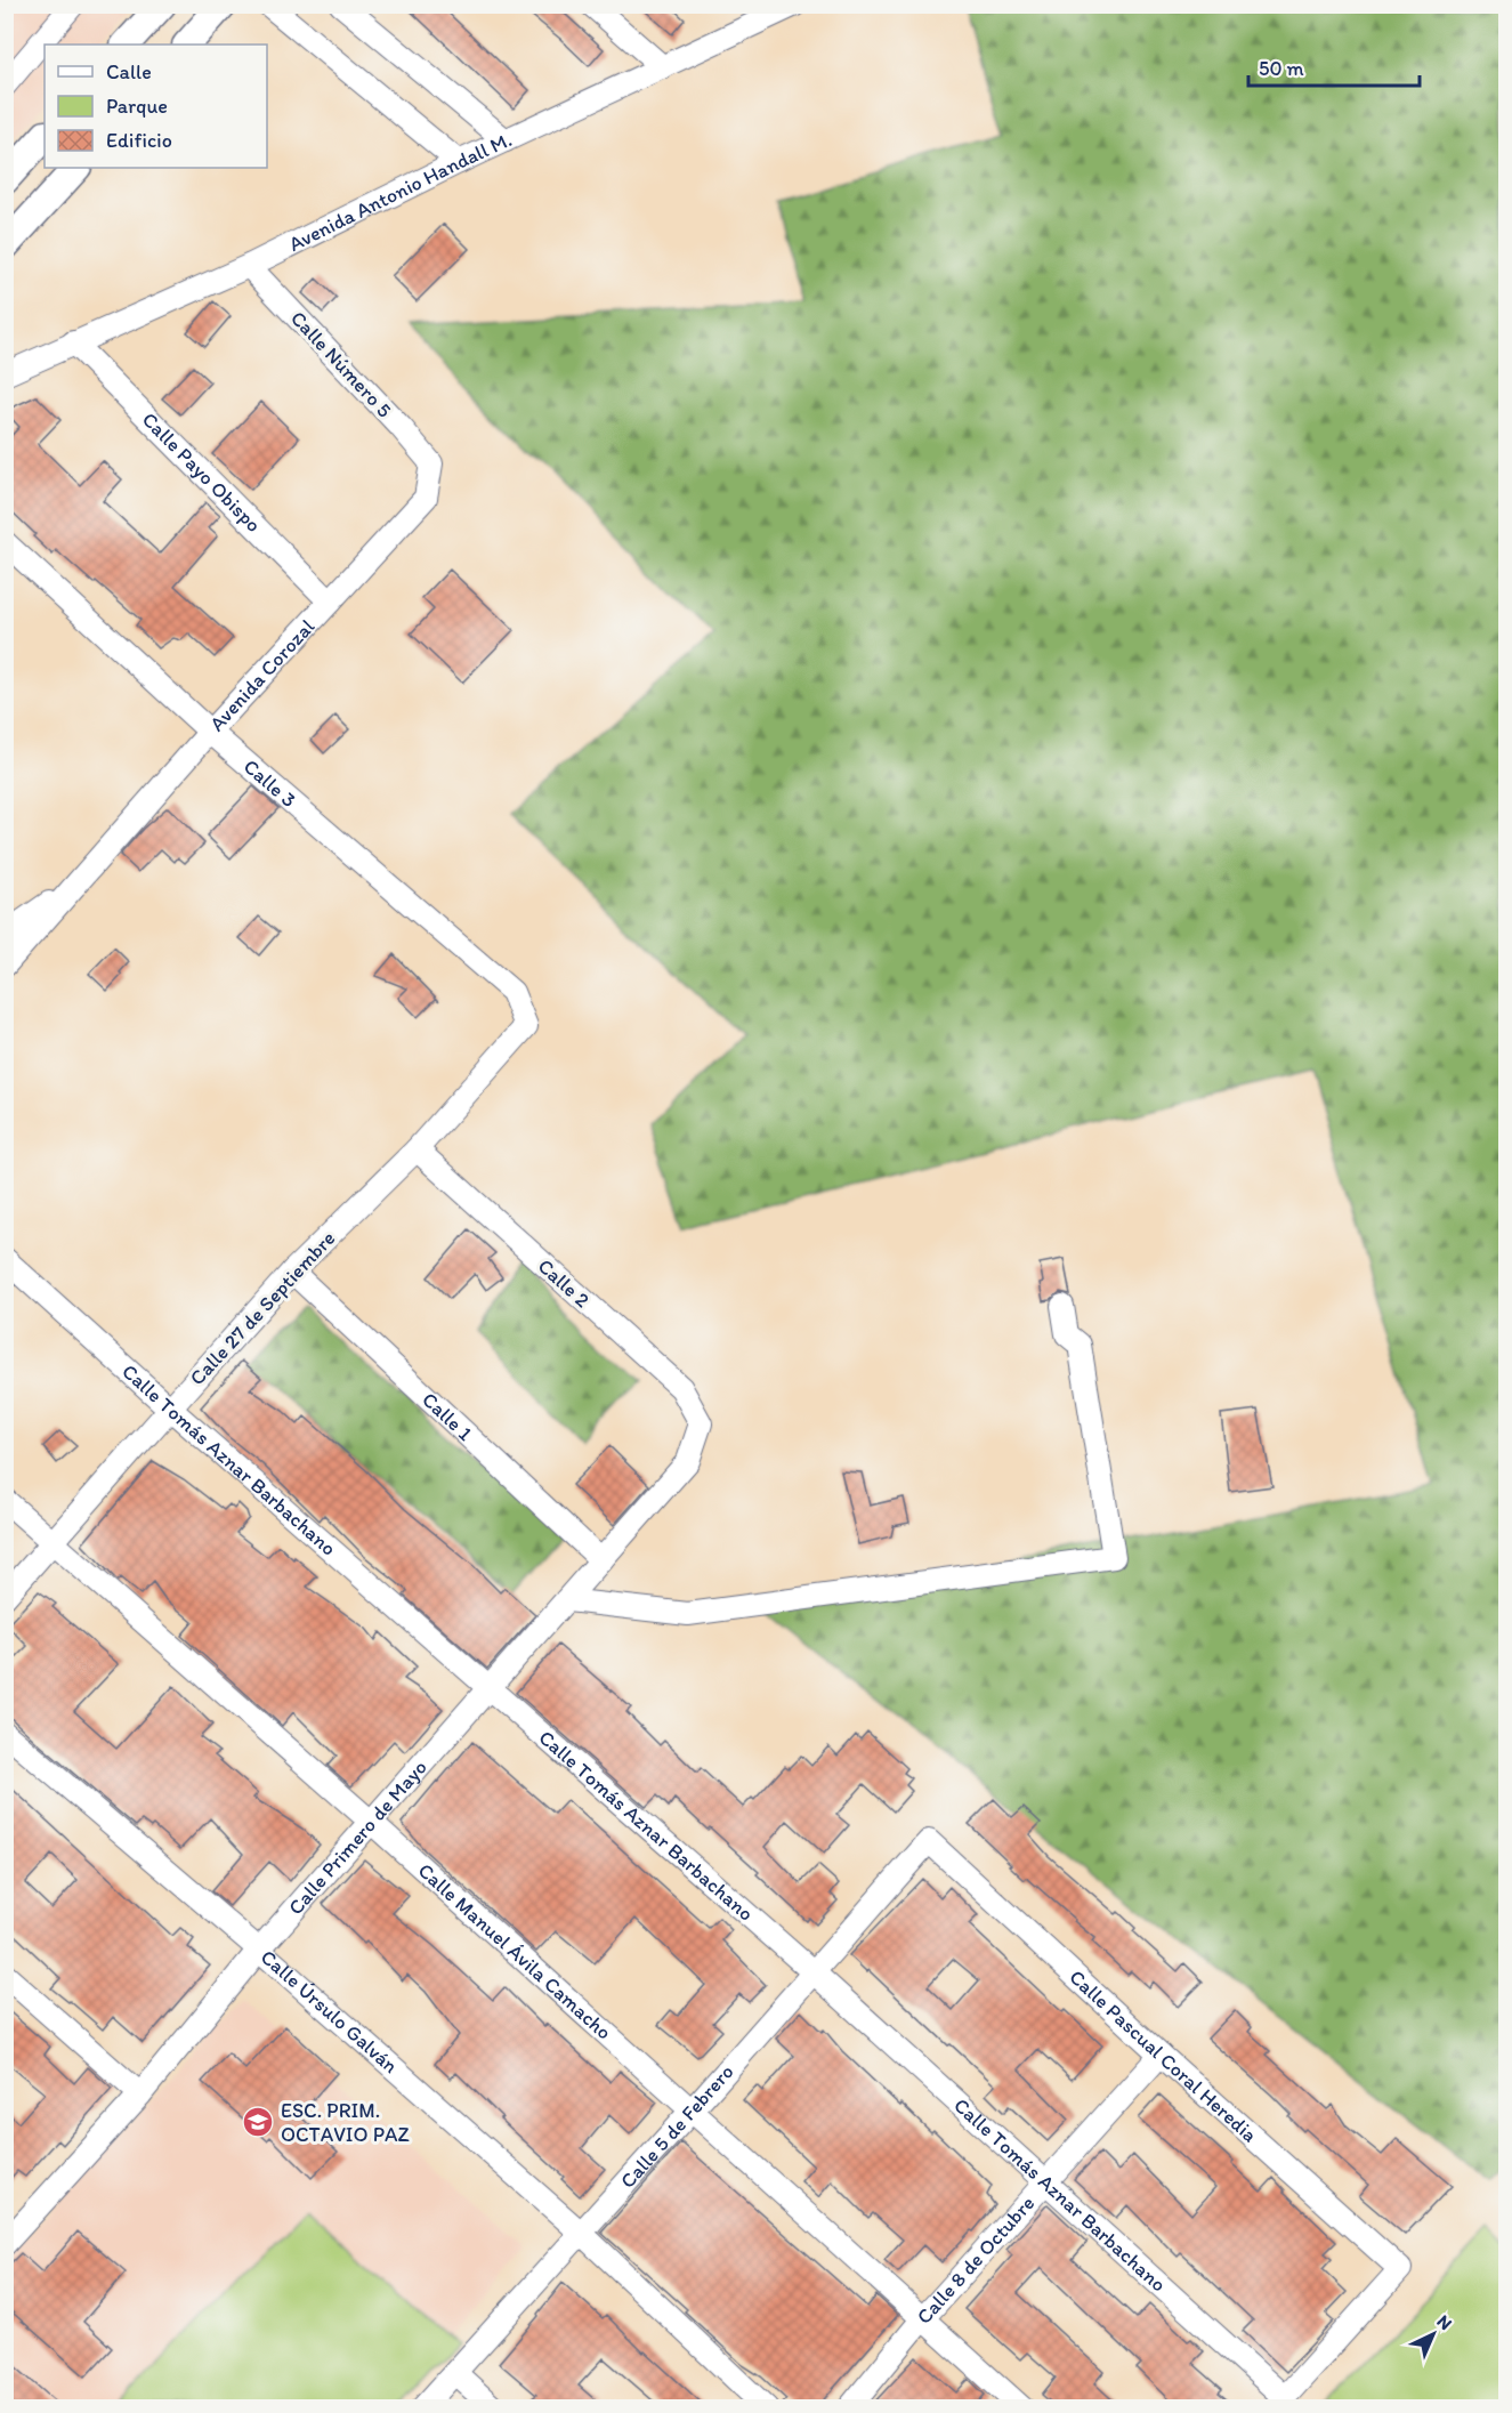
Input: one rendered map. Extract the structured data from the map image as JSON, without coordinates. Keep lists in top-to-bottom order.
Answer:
{
  "streets": {
    "street": [
      "Avenida Antonio Handall M.",
      "Calle Número 5",
      "Calle Payo Obispo",
      "Avenida Corozal",
      "Calle 3",
      "Calle 2",
      "Calle 27 de Septiembre",
      "Calle 1",
      "Calle Tomás Aznar Barbachano",
      "Calle Primero de Mayo",
      "Calle Manuel Ávila Camacho",
      "Calle Úrsulo Galván",
      "Calle Pascual Coral Heredia",
      "Calle 5 de Febrero",
      "Calle 8 de Octubre"
    ]
  },
  "crossings": [
    ["Avenida Antonio Handall M.", "Calle Número 5"],
    ["Avenida Antonio Handall M.", "Calle Payo Obispo"],
    ["Calle Número 5", "Avenida Corozal"],
    ["Calle Payo Obispo", "Avenida Corozal"],
    ["Avenida Corozal", "Calle 3"],
    ["Calle 3", "Calle 27 de Septiembre"],
    ["Calle 2", "Calle 27 de Septiembre"],
    ["Calle 2", "Calle Primero de Mayo"],
    ["Calle 27 de Septiembre", "Calle 1"],
    ["Calle 27 de Septiembre", "Calle Tomás Aznar Barbachano"],
    ["Calle 27 de Septiembre", "Calle Manuel Ávila Camacho"],
    ["Calle 1", "Calle Primero de Mayo"],
    ["Calle Tomás Aznar Barbachano", "Calle Primero de Mayo"],
    ["Calle Tomás Aznar Barbachano", "Calle Pascual Coral Heredia"],
    ["Calle Tomás Aznar Barbachano", "Calle 5 de Febrero"],
    ["Calle Tomás Aznar Barbachano", "Calle 8 de Octubre"],
    ["Calle Primero de Mayo", "Calle Manuel Ávila Camacho"],
    ["Calle Primero de Mayo", "Calle Úrsulo Galván"],
    ["Calle Manuel Ávila Camacho", "Calle 5 de Febrero"],
    ["Calle Manuel Ávila Camacho", "Calle 8 de Octubre"],
    ["Calle Úrsulo Galván", "Calle 5 de Febrero"],
    ["Calle Pascual Coral Heredia", "Calle 5 de Febrero"],
    ["Calle Pascual Coral Heredia", "Calle 8 de Octubre"]
  ],
  "places": {
    "school or university": ["ESC. PRIM. OCTAVIO PAZ"]
  },
  "legend": ["Calle", "Parque", "Edificio"],
  "scale_bar": "50 m",
  "north": "top right"
}
